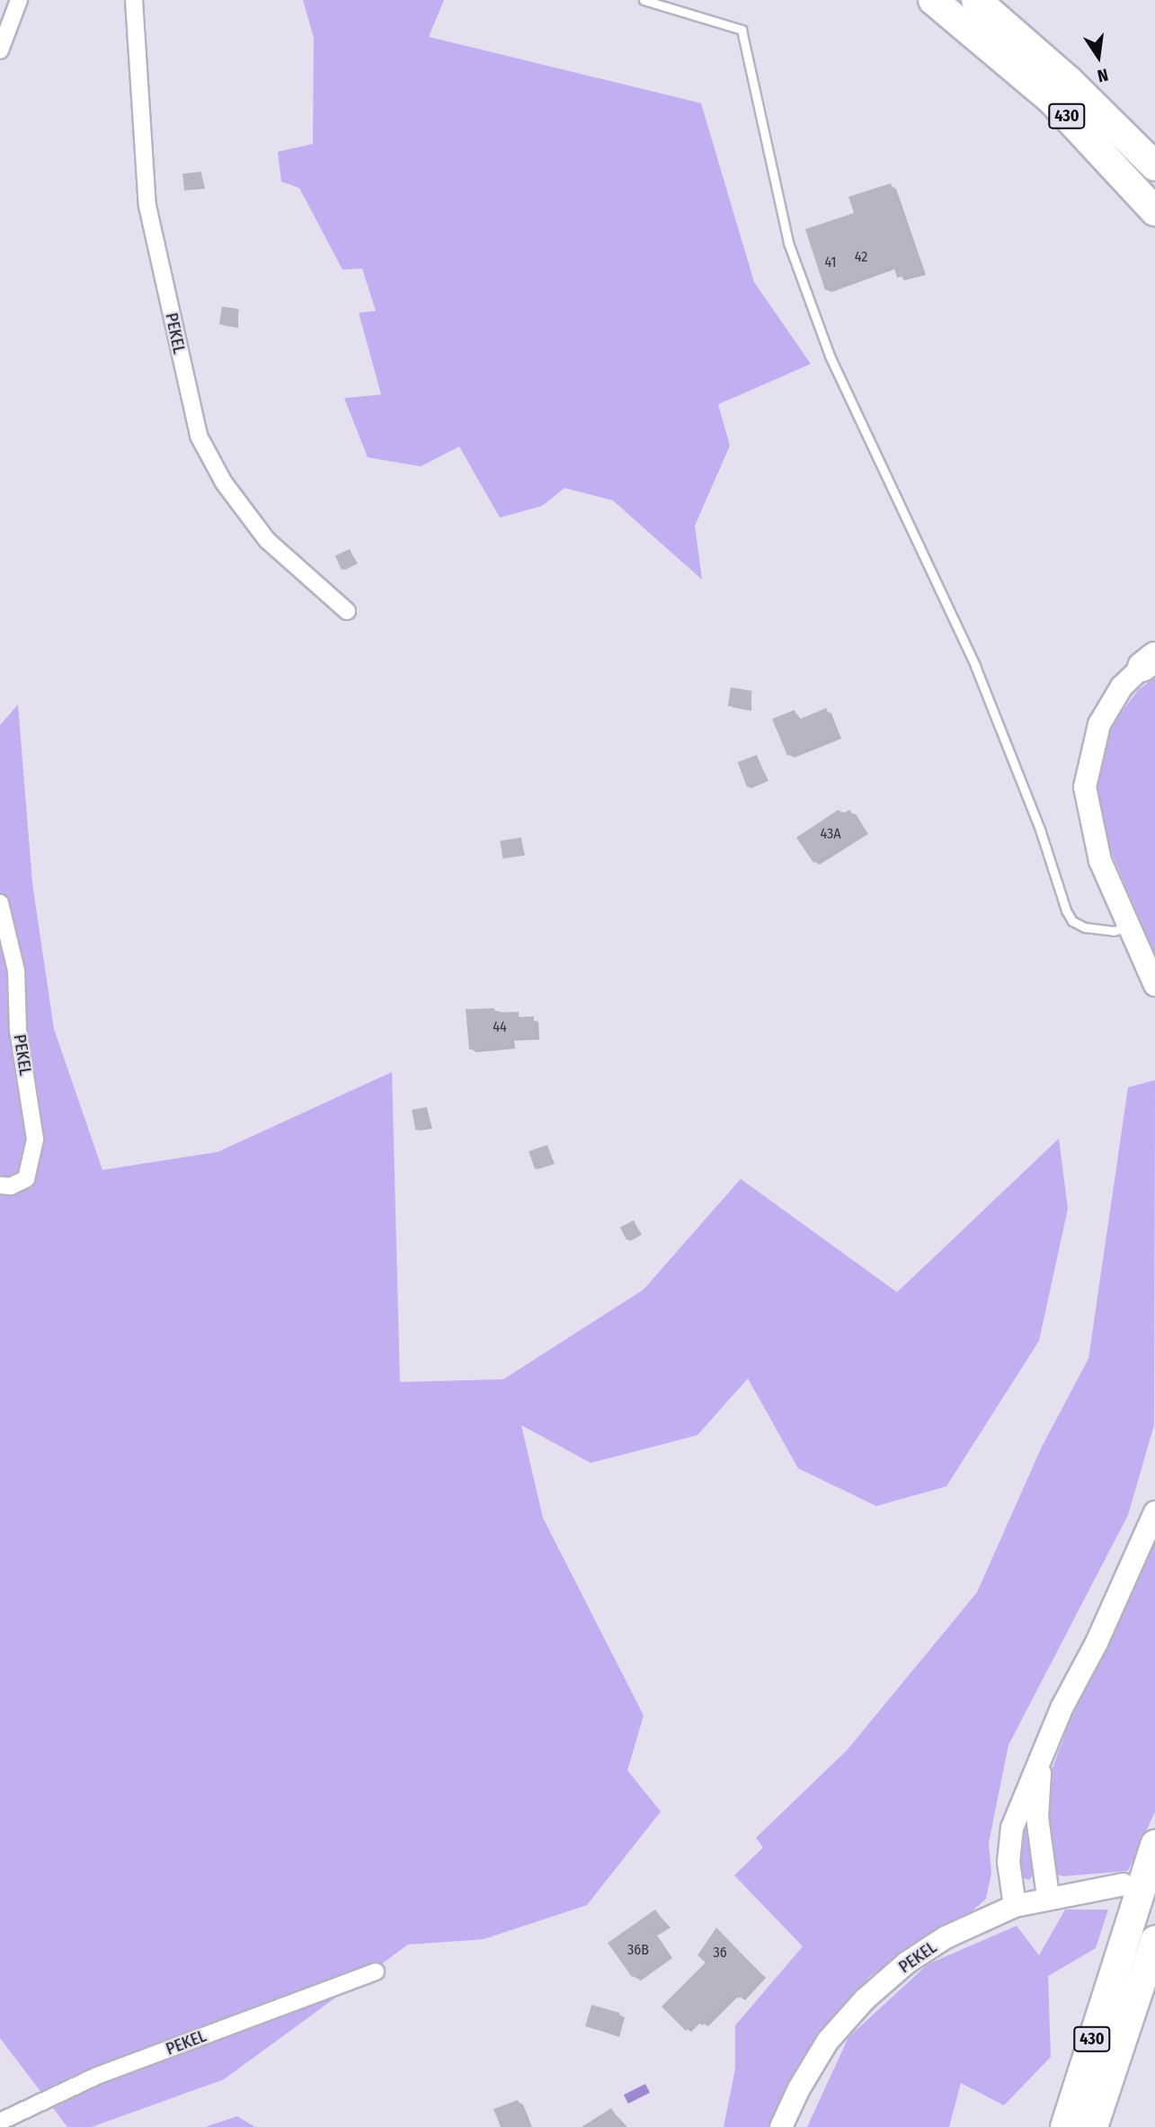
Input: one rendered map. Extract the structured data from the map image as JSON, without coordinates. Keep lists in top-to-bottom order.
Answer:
{
  "streets": {
    "highway": ["430"],
    "main road": ["PEKEL"]
  },
  "house_numbers": [
    "42",
    "41",
    "43A",
    "44",
    "36B",
    "36"
  ],
  "north": "bottom"
}
